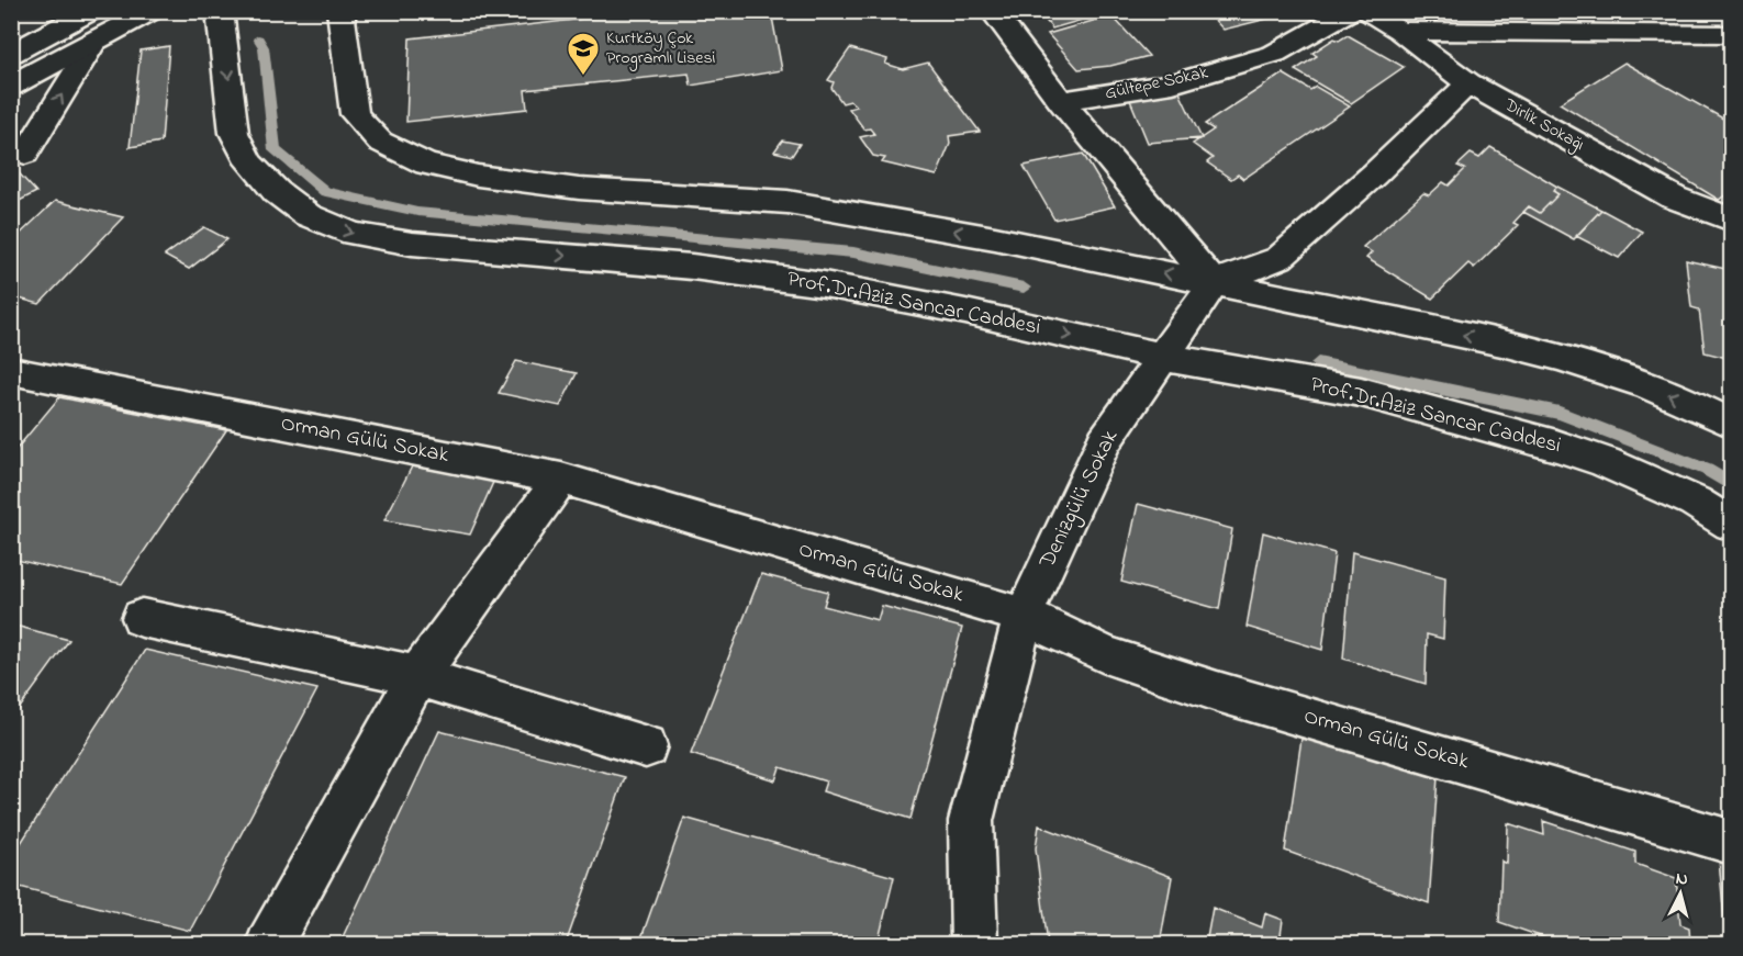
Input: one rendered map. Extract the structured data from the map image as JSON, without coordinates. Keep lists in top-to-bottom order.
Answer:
{
  "streets": {
    "street": [
      "Gültepe Sokak",
      "Dirlik Sokağı",
      "Prof.Dr.Aziz Sancar Caddesi",
      "Orman Gülü Sokak",
      "Denizgülü Sokak"
    ]
  },
  "crossings": [
    ["Prof.Dr.Aziz Sancar Caddesi", "Denizgülü Sokak"],
    ["Orman Gülü Sokak", "Denizgülü Sokak"]
  ],
  "places": {
    "school or university": ["Kurtköy Çok Programlı Lisesi"]
  },
  "north": "top"
}
